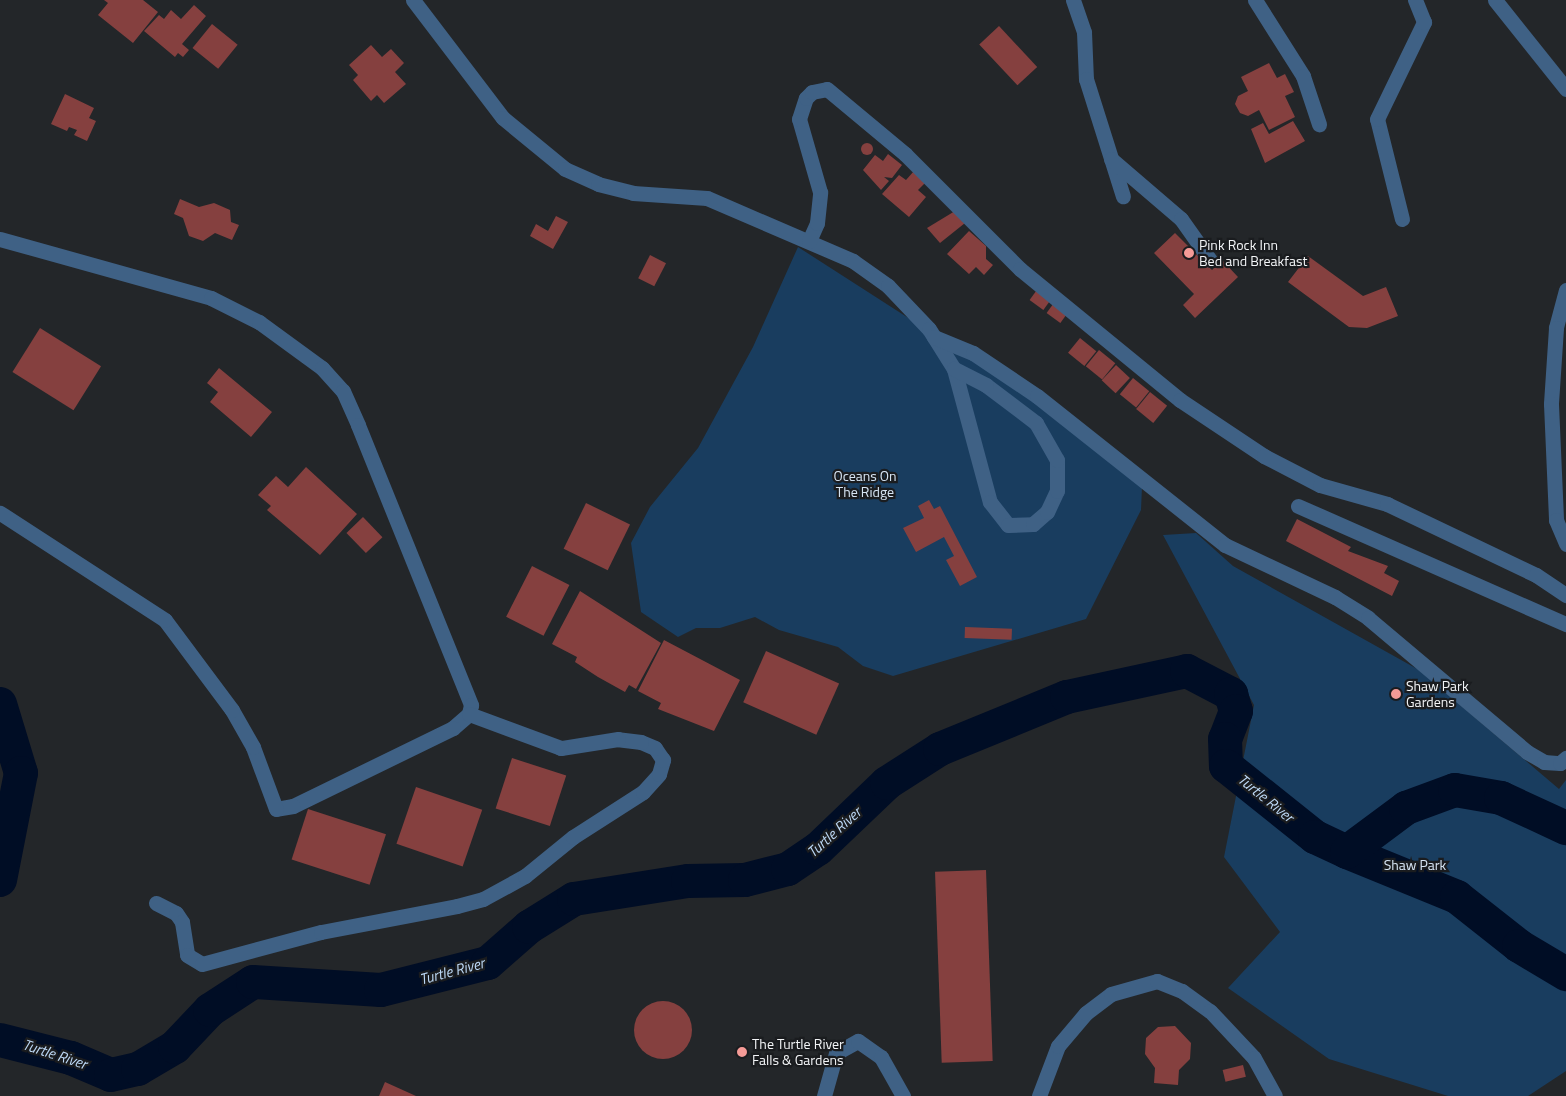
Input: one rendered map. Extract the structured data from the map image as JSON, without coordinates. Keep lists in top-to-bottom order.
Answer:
{
  "water": ["Turtle River"],
  "parks": ["Oceans On The Ridge", "Shaw Park"],
  "places": ["Pink Rock Inn Bed and Breakfast", "Shaw Park Gardens", "The Turtle River Falls & Gardens"]
}
